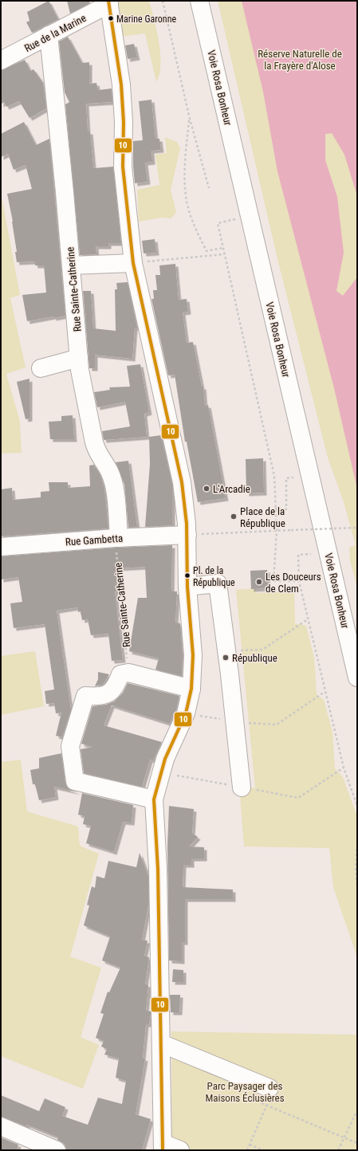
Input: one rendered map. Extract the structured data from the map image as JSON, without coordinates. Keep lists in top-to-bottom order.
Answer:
{
  "streets": {
    "street": [
      "Rue de la Marine",
      "Voie Rosa Bonheur",
      "Rue Sainte-Catherine",
      "Rue Gambetta"
    ]
  },
  "crossings": [
    ["Rue de la Marine", "Rue Sainte-Catherine"],
    ["Rue Sainte-Catherine", "Rue Gambetta"]
  ],
  "parks": ["Réserve Naturelle de la Frayère d'Alose", "Parc Paysager des Maisons Éclusières"],
  "places": [
    "Marine Garonne",
    "L'Arcadie",
    "Place de la République",
    "Pl. de la République",
    "Les Douceurs de Clem",
    "République"
  ],
  "lines": ["transit line 10"]
}
